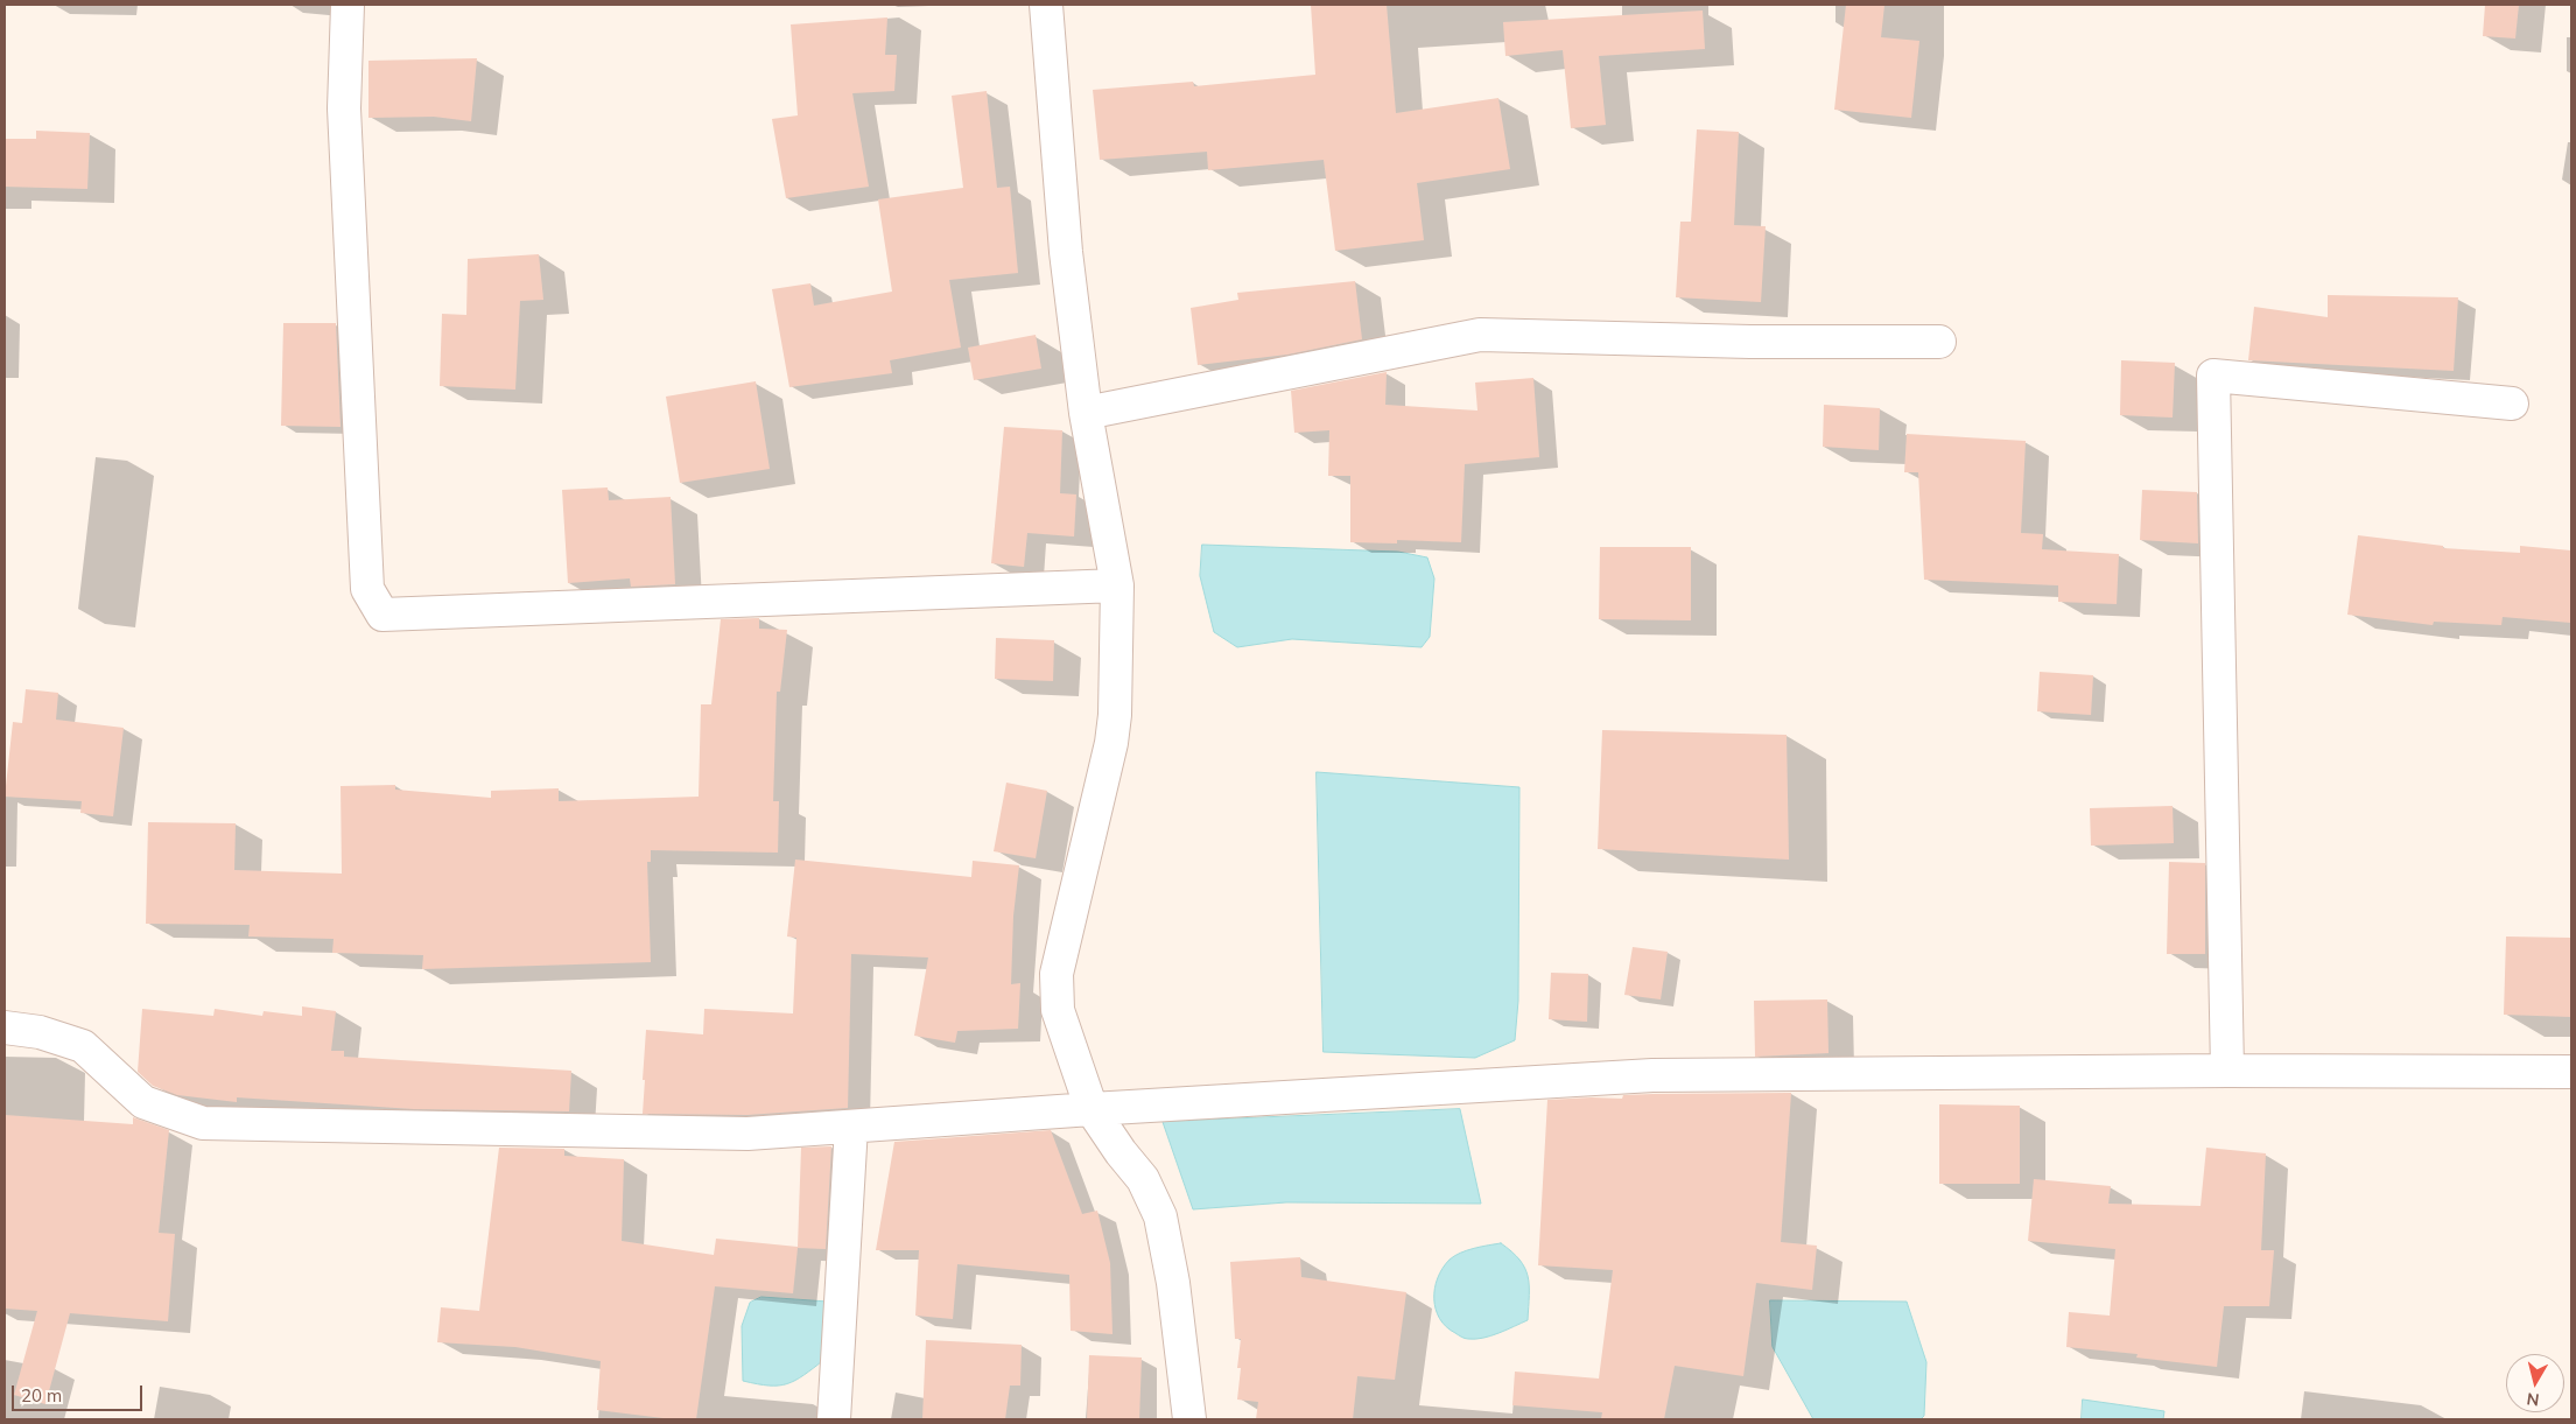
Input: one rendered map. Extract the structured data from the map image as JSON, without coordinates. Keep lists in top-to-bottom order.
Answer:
{
  "scale_bar": "20 m",
  "north": "bottom"
}
